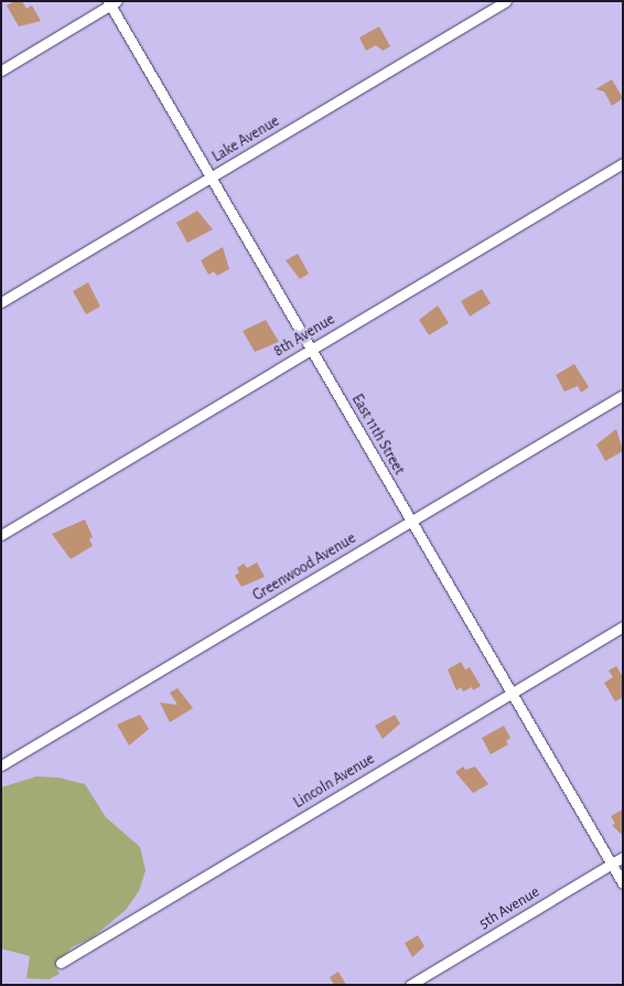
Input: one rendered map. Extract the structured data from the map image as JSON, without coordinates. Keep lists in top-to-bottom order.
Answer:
{
  "streets": {
    "street": [
      "Lake Avenue",
      "8th Avenue",
      "East 11th Street",
      "Greenwood Avenue",
      "Lincoln Avenue",
      "5th Avenue"
    ]
  },
  "crossings": [
    ["Lake Avenue", "East 11th Street"],
    ["8th Avenue", "East 11th Street"],
    ["East 11th Street", "Greenwood Avenue"],
    ["East 11th Street", "Lincoln Avenue"],
    ["East 11th Street", "5th Avenue"]
  ]
}
